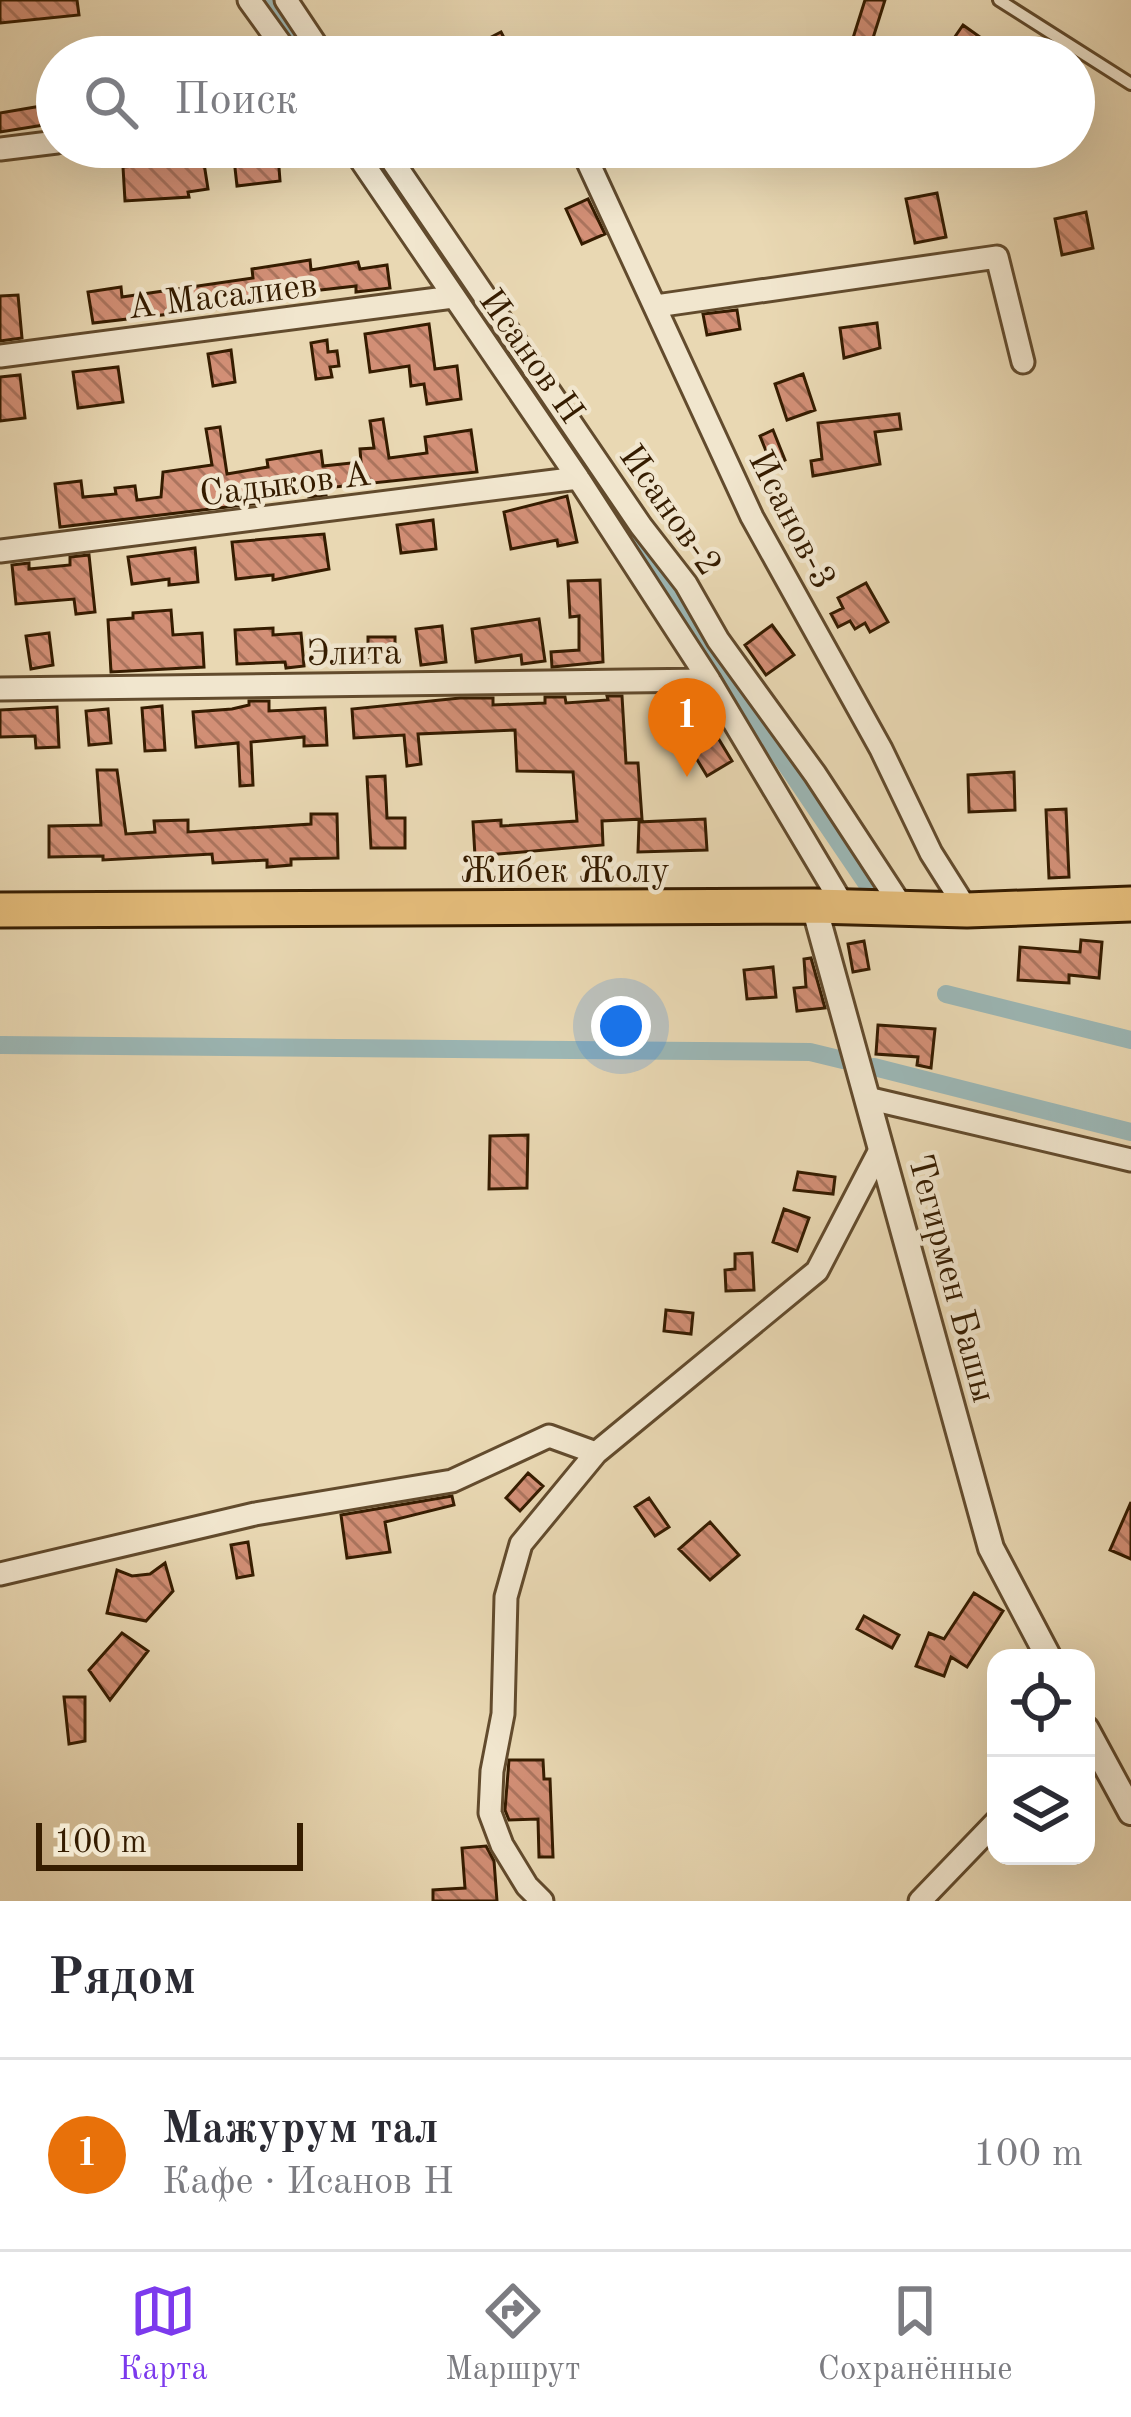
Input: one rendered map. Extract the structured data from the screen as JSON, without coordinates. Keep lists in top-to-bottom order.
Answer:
{
  "streets": {
    "main road": ["Жибек Жолу"],
    "street": [
      "А Масалиев",
      "Исанов Н",
      "Садыков А",
      "Исанов-2",
      "Исанов-3",
      "Элита",
      "Тегирмен Башы"
    ]
  },
  "crossings": [
    ["А Масалиев", "Исанов Н"],
    ["Исанов Н", "Садыков А"],
    ["Исанов Н", "Элита"],
    ["Исанов Н", "Жибек Жолу"],
    ["Исанов Н", "Тегирмен Башы"],
    ["Исанов-2", "Жибек Жолу"],
    ["Исанов-3", "Жибек Жолу"],
    ["Жибек Жолу", "Тегирмен Башы"]
  ],
  "scale_bar": "100 m",
  "page": {
    "search": "Поиск",
    "pins": "1",
    "scale": "100 m",
    "heading": "Рядом",
    "list": [
      {
        "mark": "1",
        "name": "Мажурум тал",
        "note": "Кафе · Исанов Н",
        "value": "100 m"
      }
    ],
    "nav": ["Карта", "Маршрут", "Сохранённые"]
  }
}
